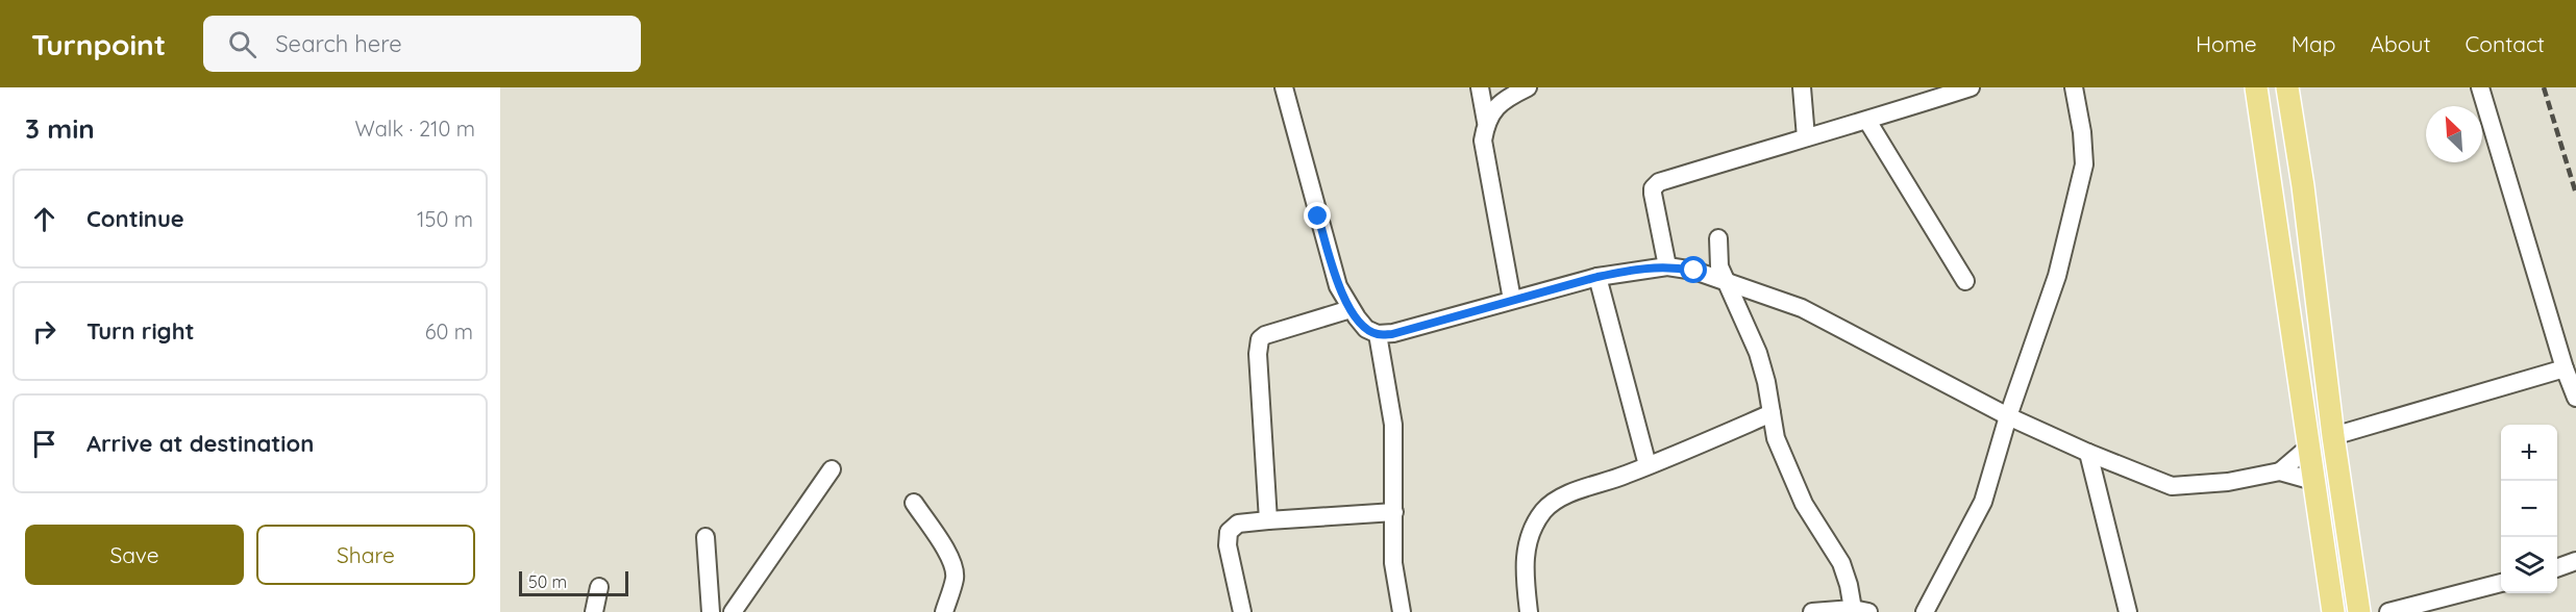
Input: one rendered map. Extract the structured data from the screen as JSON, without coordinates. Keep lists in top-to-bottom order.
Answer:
{
  "scale_bar": "50 m",
  "north": "top left",
  "page": {
    "header": "Turnpoint",
    "search": "Search here",
    "nav": [
      "Home",
      "Map",
      "About",
      "Contact"
    ],
    "heading": ["3 min", "Walk · 210 m"],
    "list": [
      ["Continue", "150 m"],
      ["Turn right", "60 m"],
      "Arrive at destination"
    ],
    "map_buttons": ["+", "−"],
    "buttons": ["Save", "Share"],
    "scale": "50 m"
  }
}
